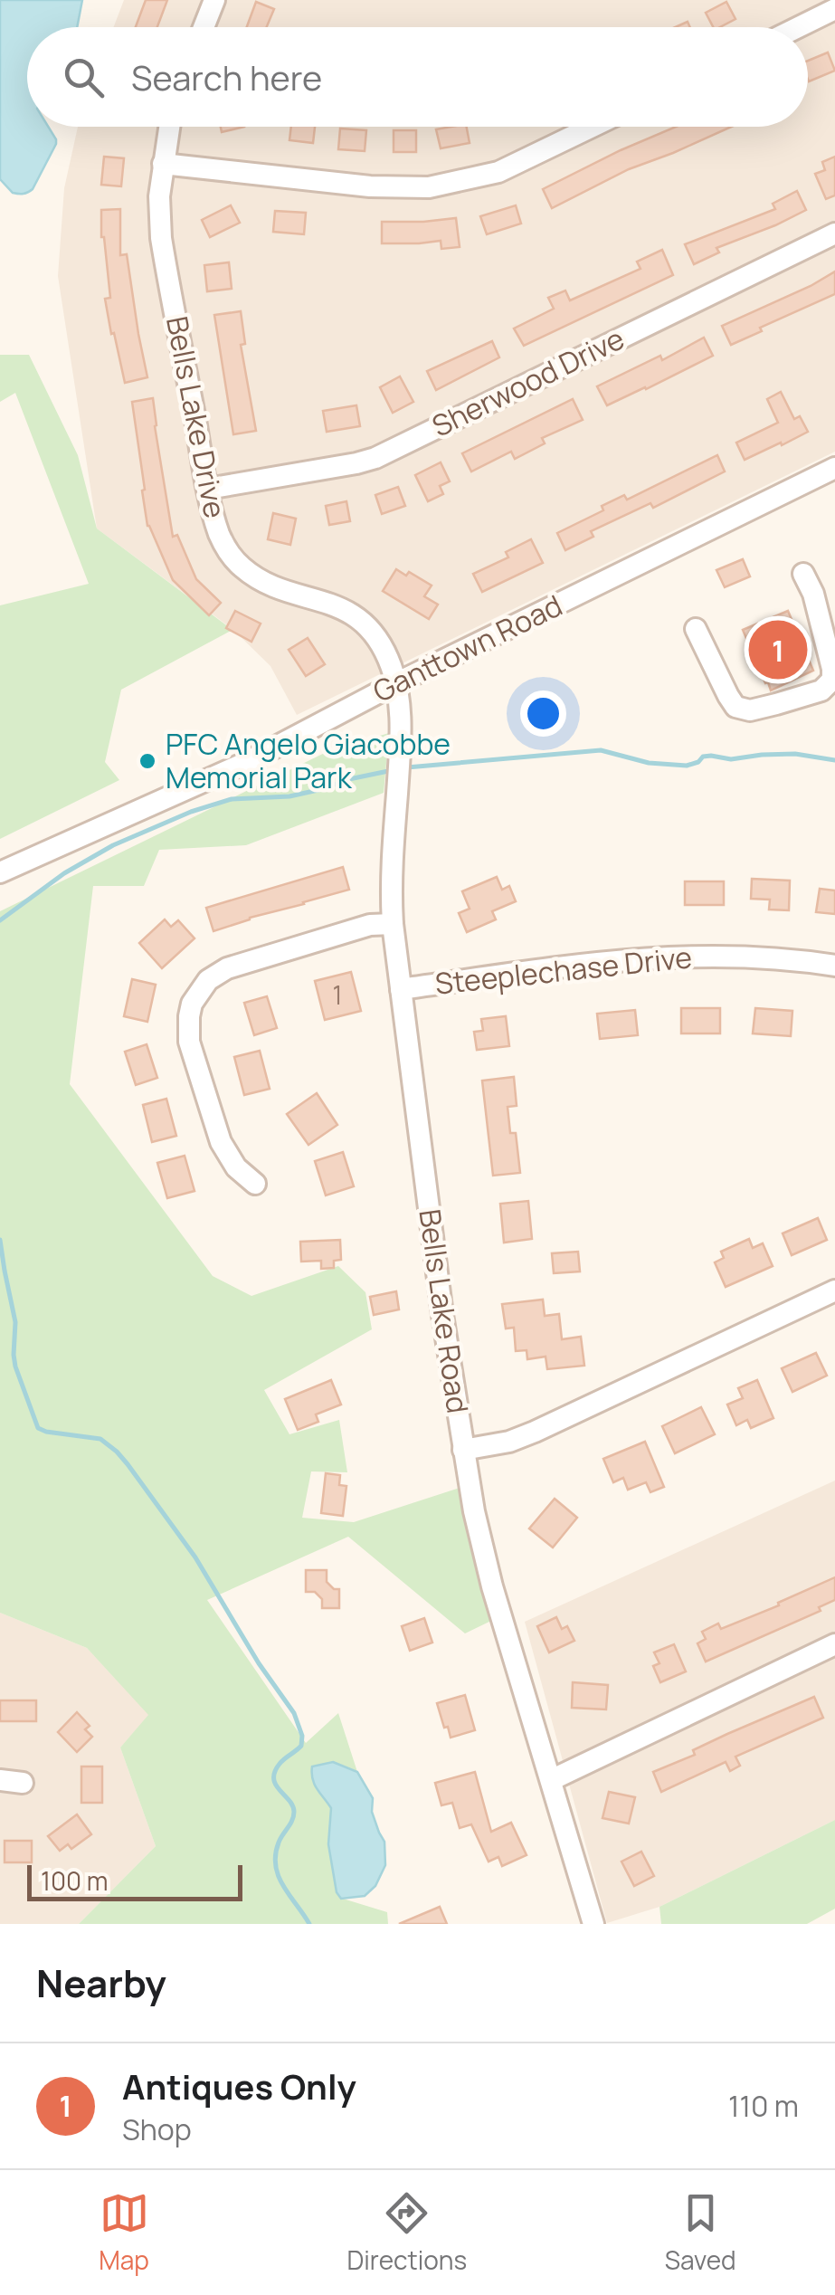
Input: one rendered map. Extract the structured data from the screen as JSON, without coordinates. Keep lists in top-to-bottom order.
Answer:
{
  "streets": {
    "street": [
      "Sherwood Drive",
      "Bells Lake Drive",
      "Ganttown Road",
      "Steeplechase Drive",
      "Bells Lake Road"
    ]
  },
  "crossings": [
    ["Sherwood Drive", "Bells Lake Drive"],
    ["Bells Lake Drive", "Ganttown Road"],
    ["Bells Lake Drive", "Bells Lake Road"],
    ["Ganttown Road", "Bells Lake Road"],
    ["Steeplechase Drive", "Bells Lake Road"]
  ],
  "places": ["PFC Angelo Giacobbe Memorial Park"],
  "house_numbers": ["1"],
  "scale_bar": "100 m",
  "page": {
    "search": "Search here",
    "pins": "1",
    "scale": "100 m",
    "heading": "Nearby",
    "list": [
      {
        "mark": "1",
        "name": "Antiques Only",
        "note": "Shop",
        "value": "110 m"
      }
    ],
    "nav": ["Map", "Directions", "Saved"]
  }
}
